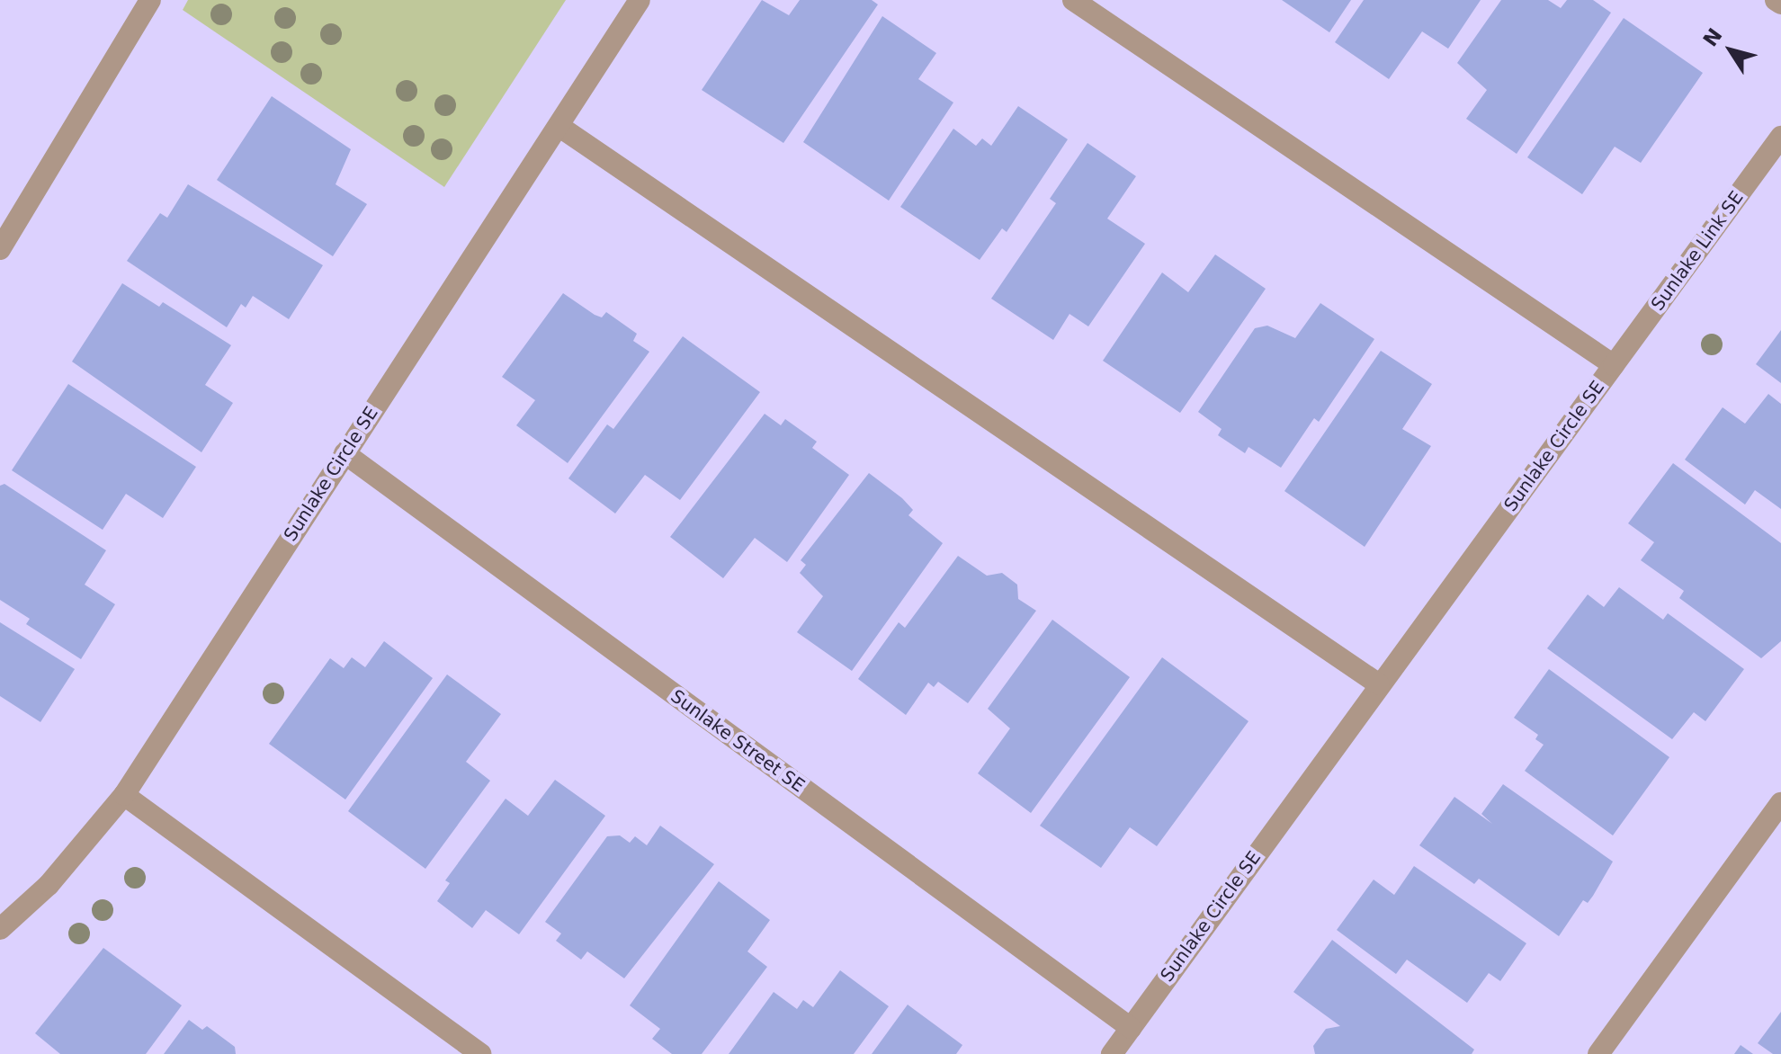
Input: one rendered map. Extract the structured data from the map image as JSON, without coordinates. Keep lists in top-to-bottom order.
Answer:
{
  "streets": {
    "street": ["Sunlake Link SE", "Sunlake Circle SE", "Sunlake Street SE"]
  },
  "crossings": [
    ["Sunlake Link SE", "Sunlake Circle SE"],
    ["Sunlake Circle SE", "Sunlake Street SE"]
  ],
  "north": "top left"
}
